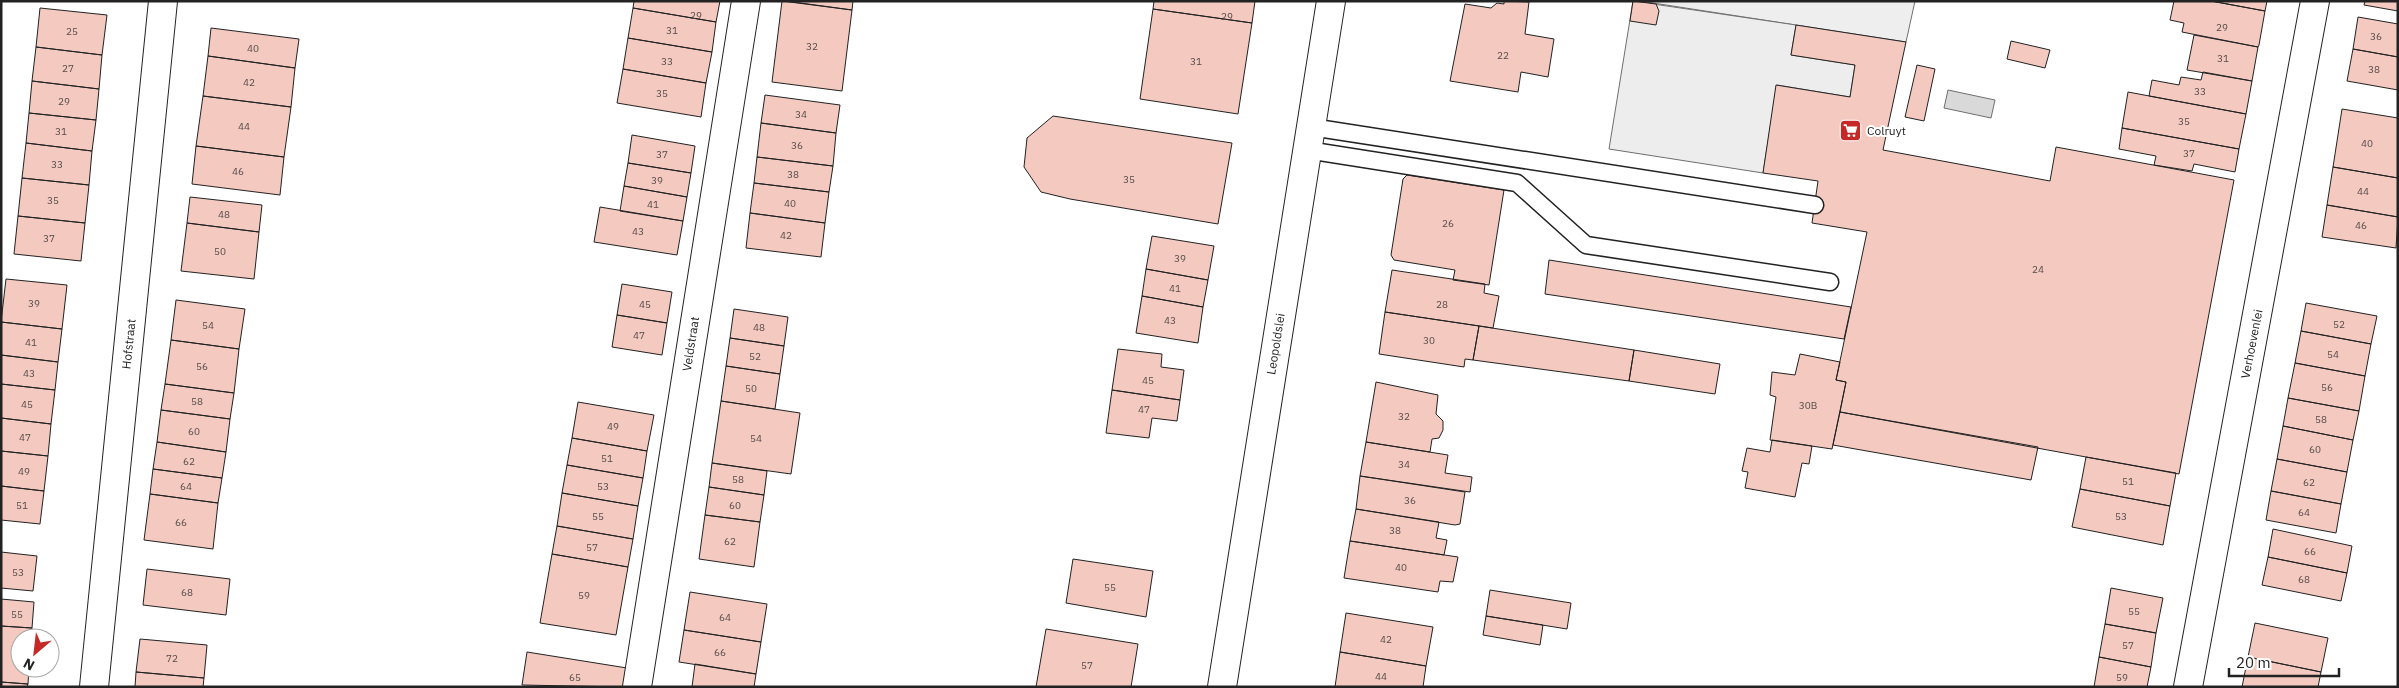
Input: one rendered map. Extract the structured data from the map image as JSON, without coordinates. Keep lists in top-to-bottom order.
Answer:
{
  "streets": {
    "street": [
      "Hofstraat",
      "Veldstraat",
      "Leopoldslei",
      "Verhoevenlei"
    ]
  },
  "places": {
    "supermarket": ["Colruyt"]
  },
  "house_numbers": [
    "29",
    "29",
    "29",
    "31",
    "25",
    "36",
    "32",
    "40",
    "22",
    "31",
    "33",
    "31",
    "27",
    "38",
    "42",
    "33",
    "35",
    "29",
    "34",
    "35",
    "44",
    "31",
    "40",
    "36",
    "37",
    "37",
    "33",
    "46",
    "38",
    "35",
    "39",
    "44",
    "35",
    "40",
    "41",
    "48",
    "26",
    "46",
    "43",
    "42",
    "37",
    "50",
    "39",
    "24",
    "41",
    "39",
    "45",
    "28",
    "43",
    "52",
    "54",
    "48",
    "47",
    "30",
    "41",
    "54",
    "52",
    "56",
    "43",
    "45",
    "56",
    "50",
    "58",
    "45",
    "30B",
    "47",
    "32",
    "58",
    "49",
    "60",
    "47",
    "54",
    "60",
    "51",
    "62",
    "34",
    "49",
    "58",
    "51",
    "62",
    "64",
    "53",
    "36",
    "51",
    "60",
    "64",
    "55",
    "53",
    "66",
    "38",
    "62",
    "57",
    "66",
    "40",
    "53",
    "68",
    "55",
    "68",
    "59",
    "55",
    "55",
    "64",
    "42",
    "57",
    "66",
    "72",
    "57",
    "44",
    "65",
    "59"
  ],
  "scale_bar": "20 m",
  "north": "bottom left"
}
